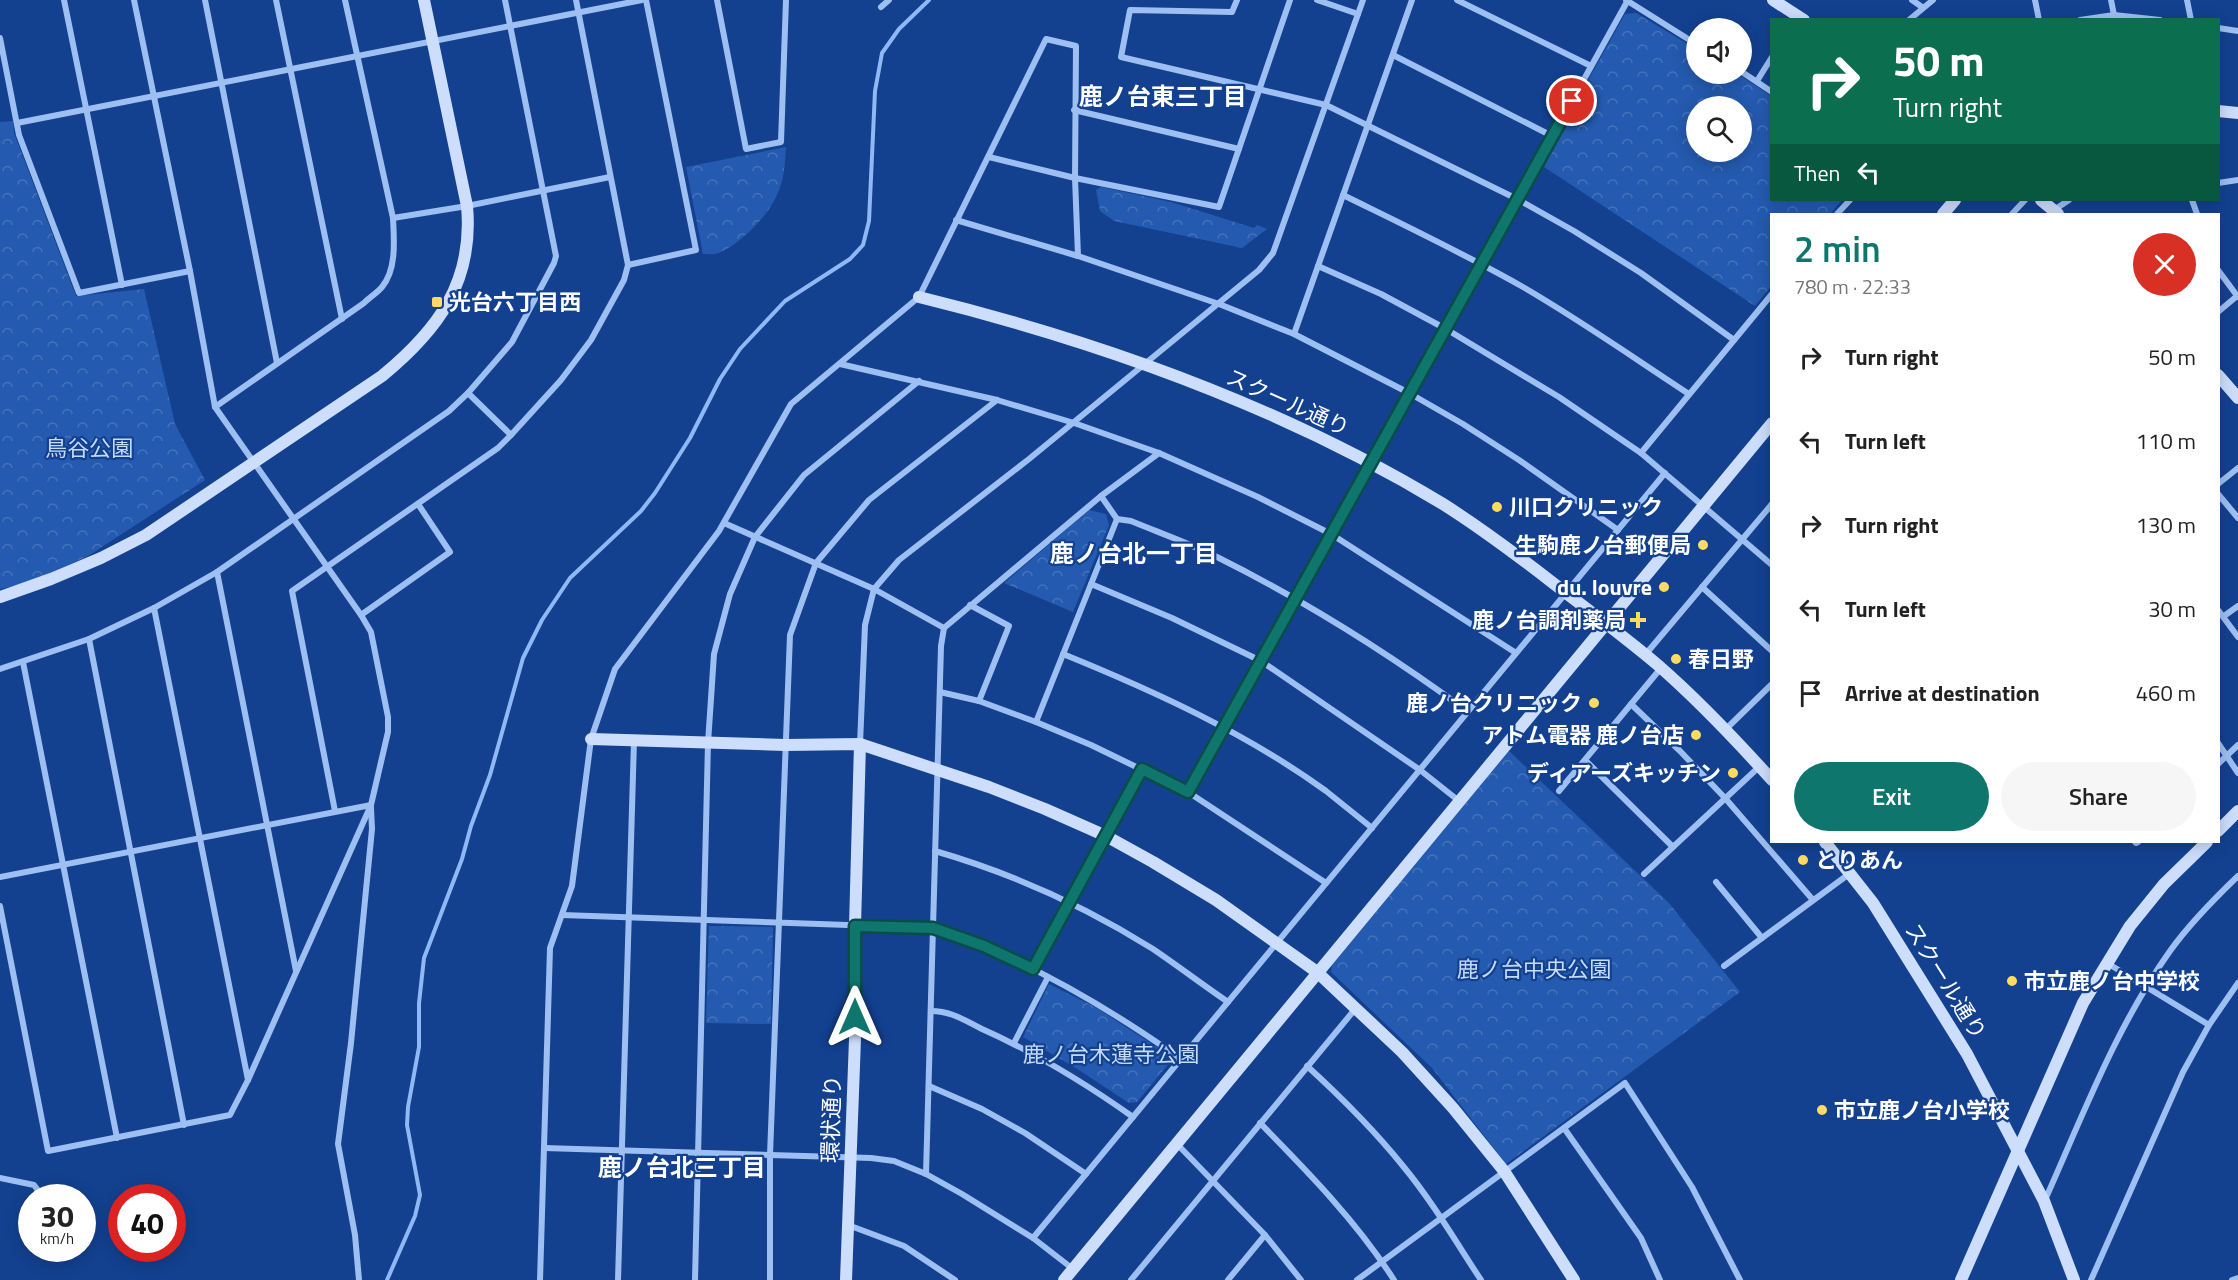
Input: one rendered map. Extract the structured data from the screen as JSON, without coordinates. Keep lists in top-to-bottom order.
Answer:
{
  "streets": {
    "street": ["スクール通り", "環状通り"]
  },
  "districts": ["鹿ノ台東三丁目", "鹿ノ台北一丁目", "鹿ノ台北三丁目"],
  "parks": ["鳥谷公園", "鹿ノ台中央公園", "鹿ノ台木蓮寺公園"],
  "places": {
    "transit": ["光台六丁目西"],
    "other": [
      "川口クリニック",
      "生駒鹿ノ台郵便局",
      "du. louvre",
      "春日野",
      "鹿ノ台クリニック",
      "アトム電器 鹿ノ台店",
      "ディアーズキッチン",
      "とりあん",
      "市立鹿ノ台中学校",
      "市立鹿ノ台小学校"
    ],
    "health": ["鹿ノ台調剤薬局"]
  },
  "page": {
    "turn": ["50 m", "Turn right"],
    "then": "Then",
    "heading": ["2 min", "780 m · 22:33"],
    "list": [
      {
        "name": "Turn right",
        "value": "50 m"
      },
      {
        "name": "Turn left",
        "value": "110 m"
      },
      {
        "name": "Turn right",
        "value": "130 m"
      },
      {
        "name": "Turn left",
        "value": "30 m"
      },
      {
        "name": "Arrive at destination",
        "value": "460 m"
      }
    ],
    "buttons": ["Exit", "Share"],
    "speed": "30 km/h",
    "limit": "40"
  }
}
